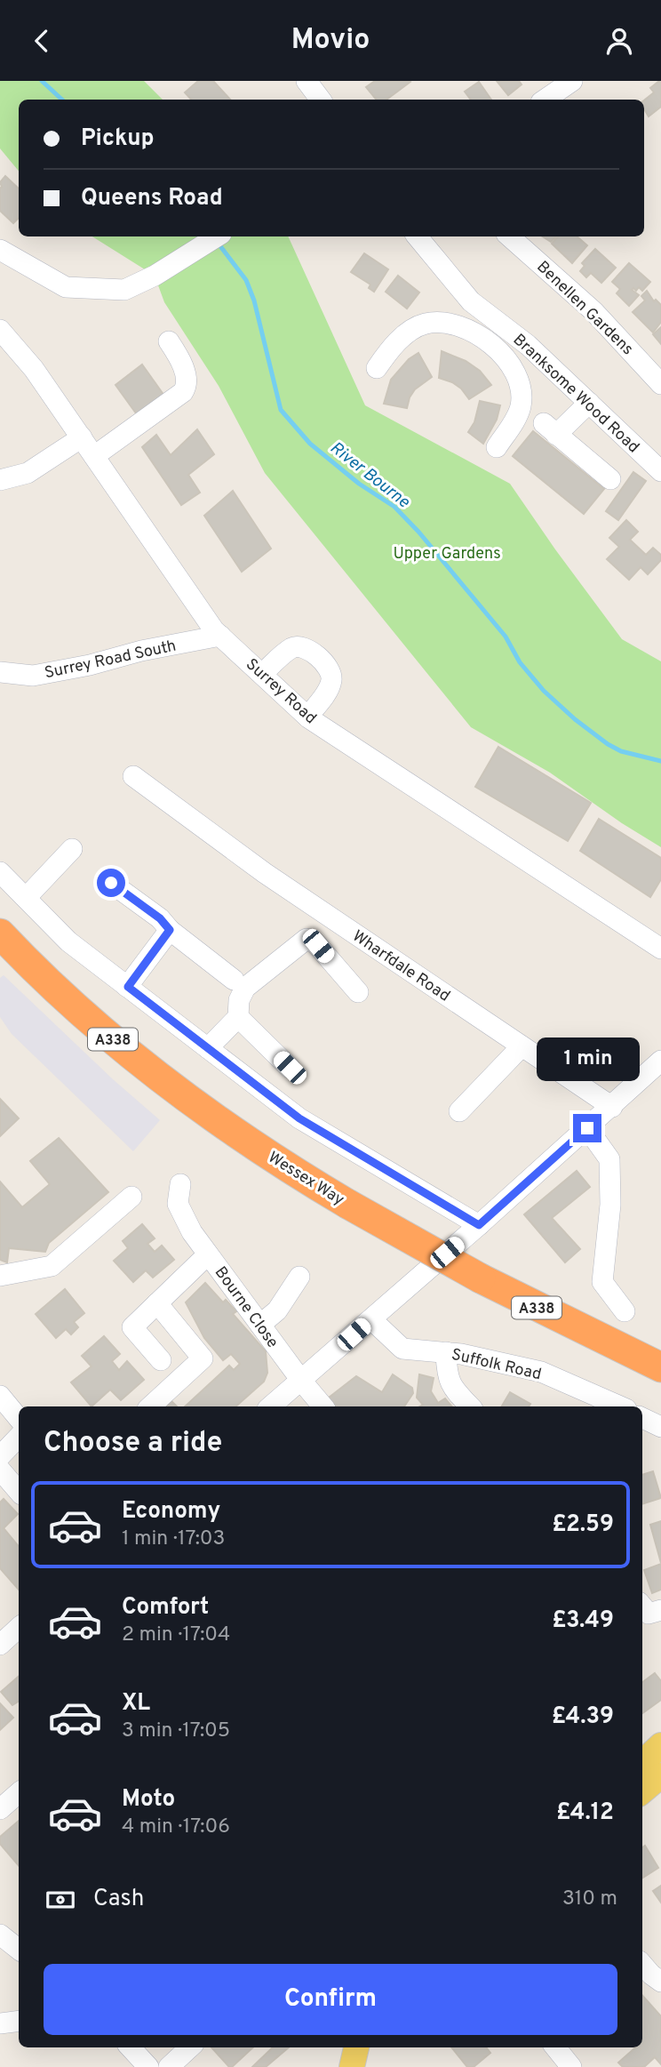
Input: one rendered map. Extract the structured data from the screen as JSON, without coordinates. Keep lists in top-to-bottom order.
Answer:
{
  "streets": {
    "highway": ["A338", "Wessex Way"],
    "street": [
      "Benellen Gardens",
      "Branksome Wood Road",
      "Surrey Road South",
      "Surrey Road",
      "Wharfdale Road",
      "Bourne Close",
      "Suffolk Road"
    ]
  },
  "crossings": [
    ["Surrey Road South", "Surrey Road"]
  ],
  "water": ["River Bourne"],
  "parks": ["Upper Gardens"],
  "page": {
    "header": "Movio",
    "banner": ["Pickup", "Queens Road"],
    "bubble": "1 min",
    "heading": "Choose a ride",
    "list": [
      {
        "name": "Economy",
        "note": "1 min · 17:03",
        "value": "£2.59"
      },
      {
        "name": "Comfort",
        "note": "2 min · 17:04",
        "value": "£3.49"
      },
      {
        "name": "XL",
        "note": "3 min · 17:05",
        "value": "£4.39"
      },
      {
        "name": "Moto",
        "note": "4 min · 17:06",
        "value": "£4.12"
      }
    ],
    "pay": ["Cash", "310 m"],
    "buttons": "Confirm"
  }
}
